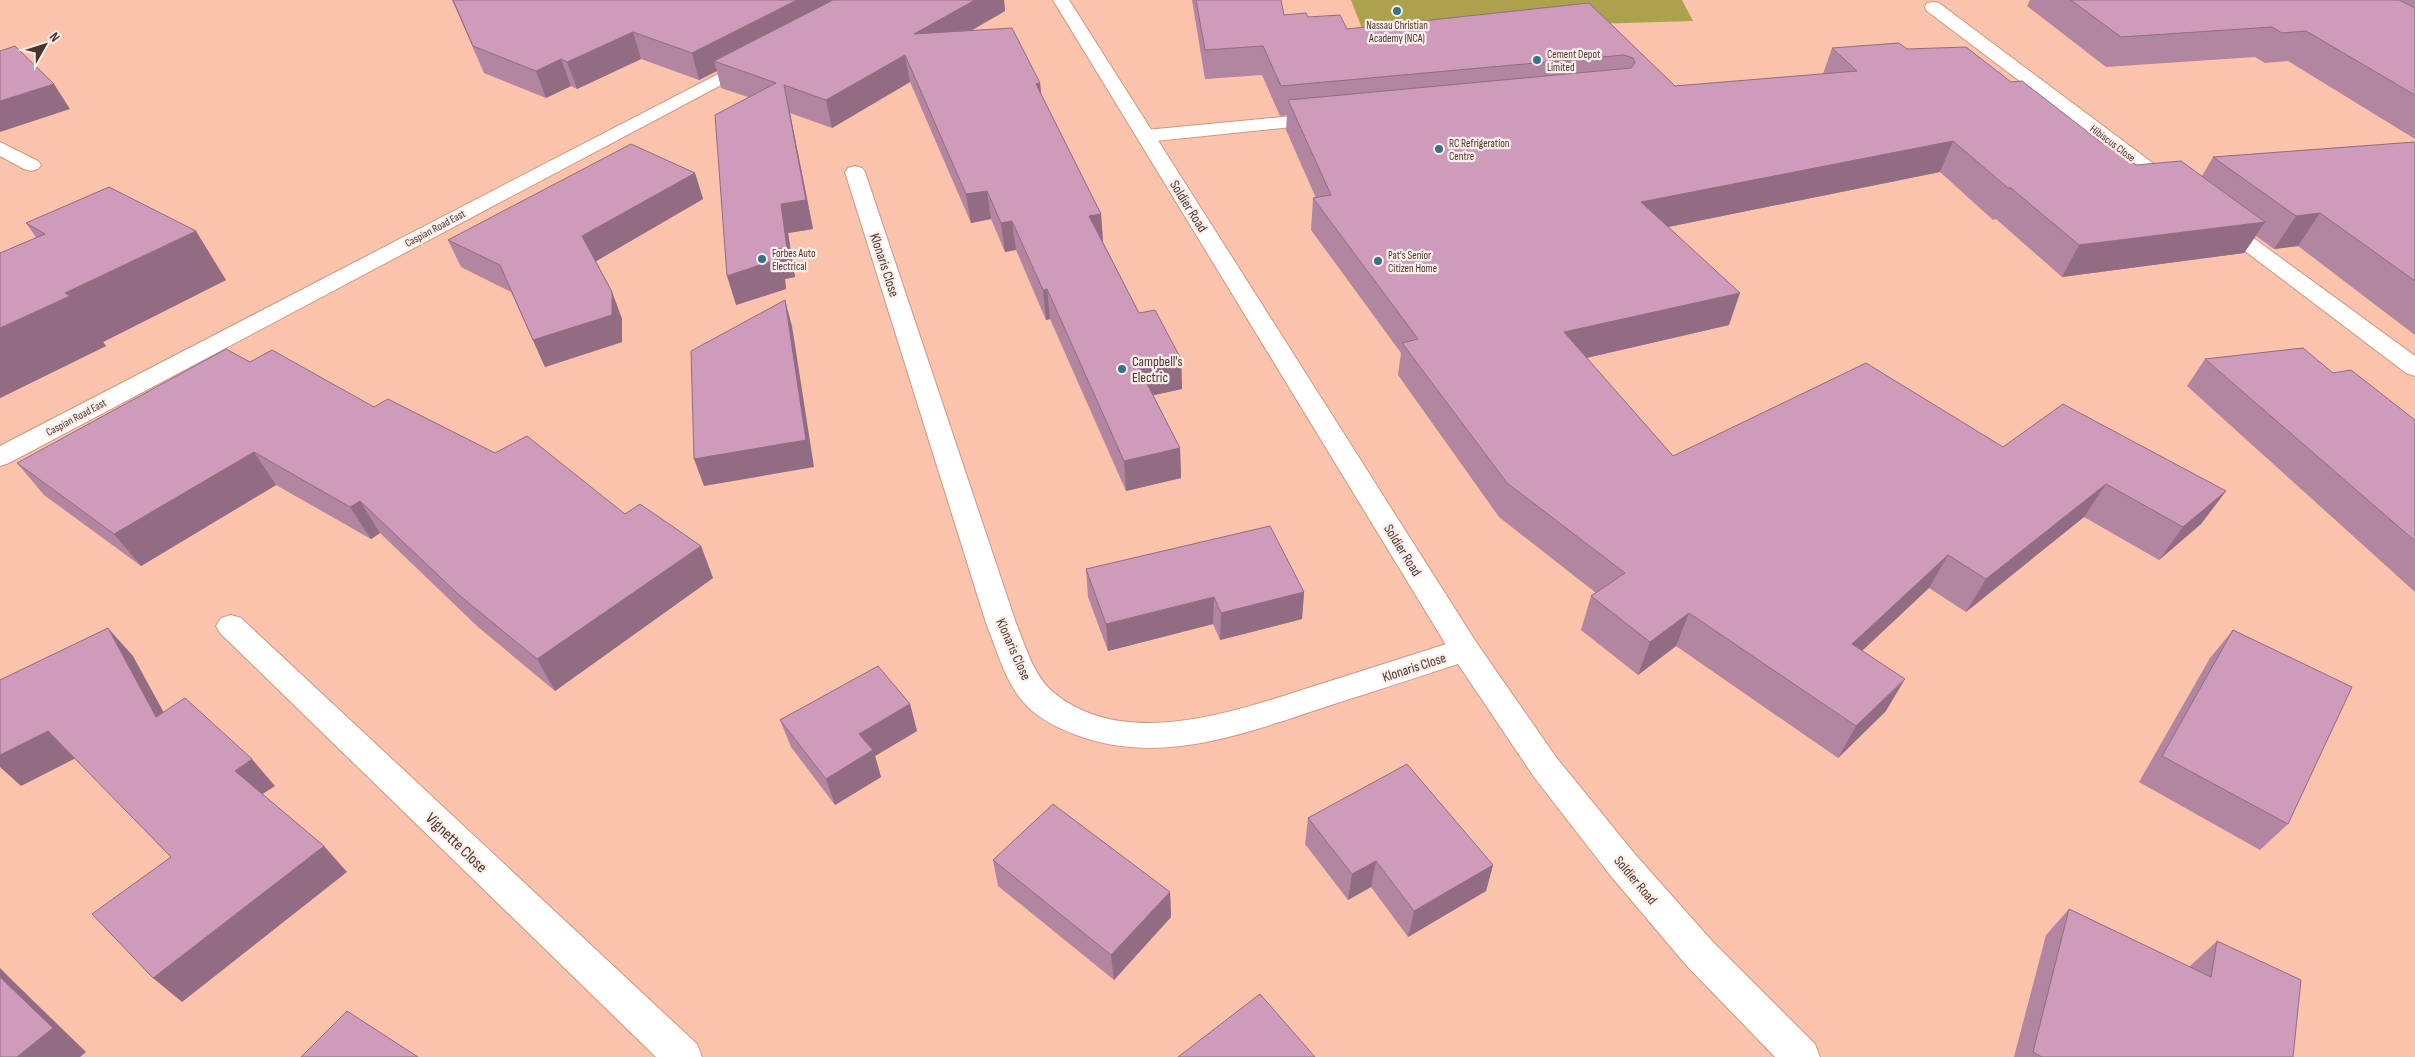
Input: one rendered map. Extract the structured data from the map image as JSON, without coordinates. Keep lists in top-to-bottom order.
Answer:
{
  "streets": {
    "street": [
      "Hibiscus Close",
      "Soldier Road",
      "Caspian Road East",
      "Klonaris Close",
      "Vignette Close"
    ]
  },
  "crossings": [
    ["Soldier Road", "Klonaris Close"]
  ],
  "places": [
    "Nassau Christian Academy (NCA)",
    "Cement Depot Limited",
    "RC Refrigeration Centre",
    "Forbes Auto Electrical",
    "Pat's Senior Citizen Home",
    "Campbell's Electric"
  ],
  "north": "top right"
}
